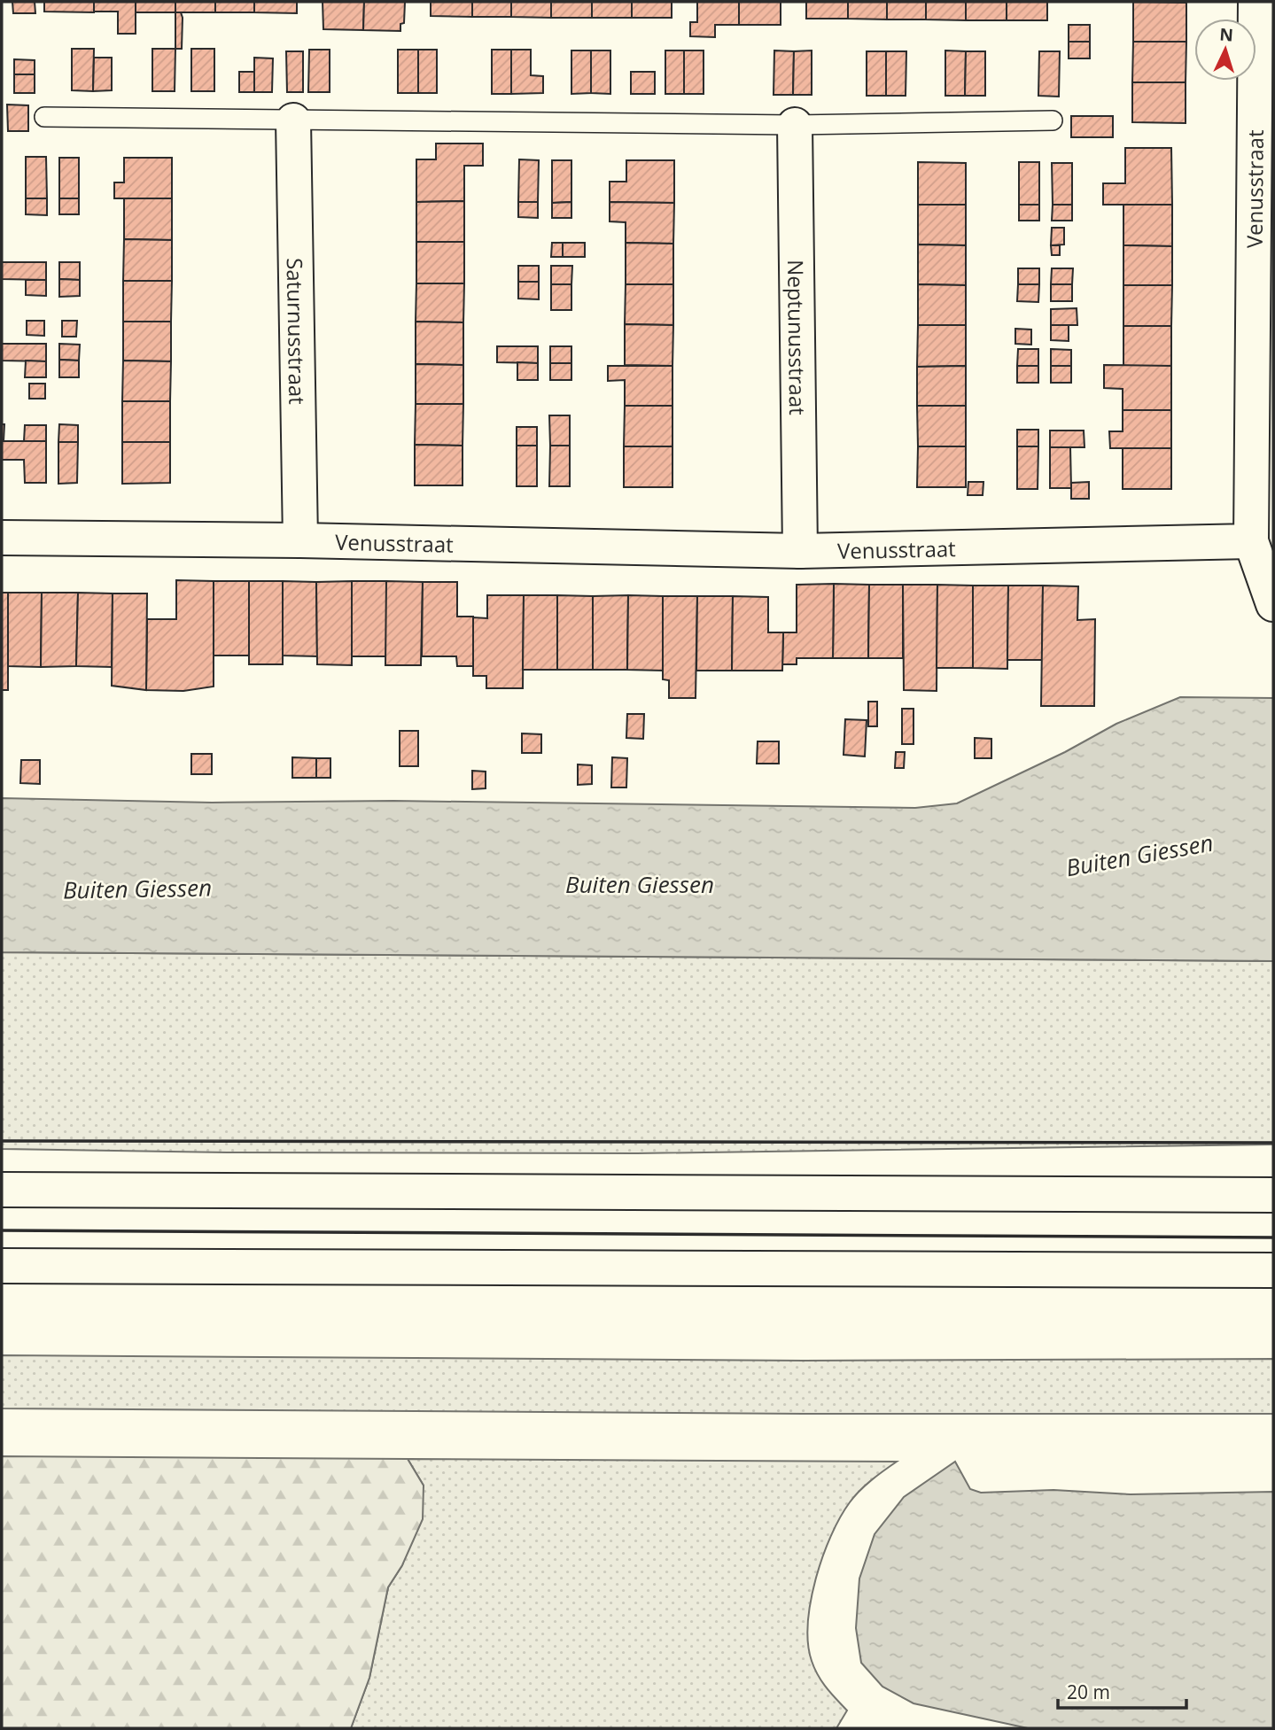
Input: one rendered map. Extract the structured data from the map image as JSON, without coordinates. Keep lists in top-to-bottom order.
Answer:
{
  "streets": {
    "main road": ["Venusstraat", "Saturnusstraat", "Neptunusstraat"]
  },
  "crossings": [
    ["Venusstraat", "Saturnusstraat"],
    ["Venusstraat", "Neptunusstraat"]
  ],
  "water": ["Buiten Giessen"],
  "scale_bar": "20 m",
  "north": "top"
}
